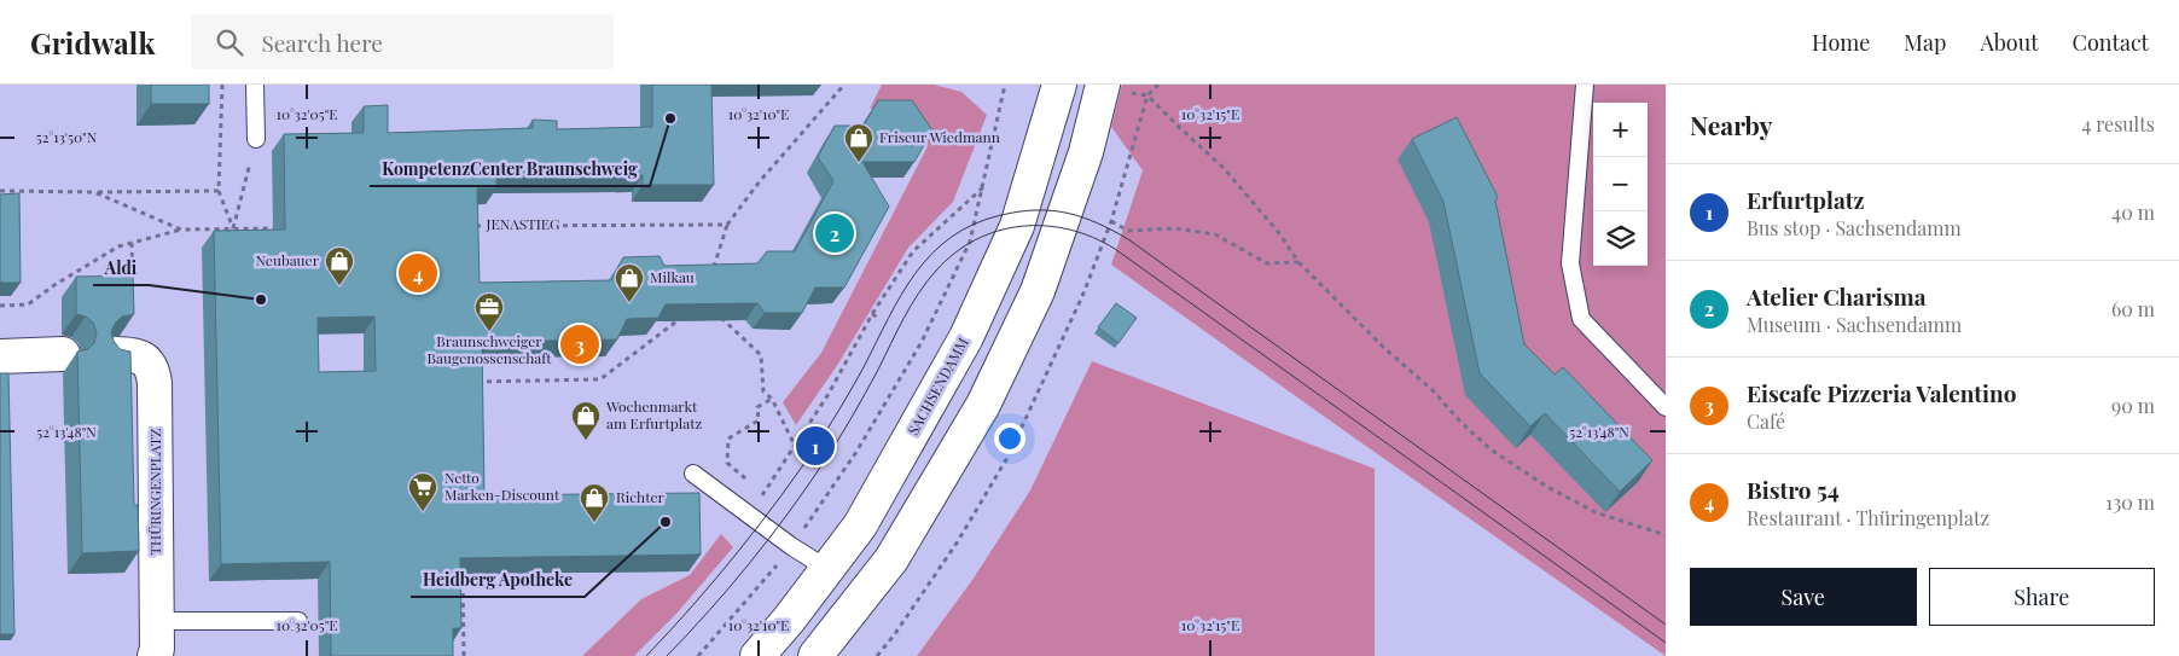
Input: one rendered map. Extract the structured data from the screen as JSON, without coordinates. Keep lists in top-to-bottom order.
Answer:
{
  "streets": {
    "street": ["SACHSENDAMM", "THÜRINGENPLATZ"],
    "path": ["JENASTIEG"]
  },
  "places": {
    "other": ["KompetenzCenter Braunschweig", "Aldi", "Heidberg Apotheke"],
    "shop": [
      "Friseur Wiedmann",
      "Neubauer",
      "Milkau",
      "Wochenmarkt am Erfurtplatz",
      "Richter"
    ],
    "office": ["Braunschweiger Baugenossenschaft"],
    "supermarket": ["Netto Marken-Discount"]
  },
  "page": {
    "header": "Gridwalk",
    "search": "Search here",
    "nav": [
      "Home",
      "Map",
      "About",
      "Contact"
    ],
    "heading": ["Nearby", "4 results"],
    "map_buttons": ["+", "−"],
    "list": [
      {
        "mark": "1",
        "name": "Erfurtplatz",
        "note": "Bus stop · Sachsendamm",
        "value": "40 m"
      },
      {
        "mark": "2",
        "name": "Atelier Charisma",
        "note": "Museum · Sachsendamm",
        "value": "60 m"
      },
      {
        "mark": "3",
        "name": "Eiscafe Pizzeria Valentino",
        "note": "Café",
        "value": "90 m"
      },
      {
        "mark": "4",
        "name": "Bistro 54",
        "note": "Restaurant · Thüringenplatz",
        "value": "130 m"
      }
    ],
    "pins": [
      "2",
      "4",
      "3",
      "1"
    ],
    "buttons": ["Save", "Share"]
  },
  "coordinates": [
    "10°32'05\"E",
    "10°32'10\"E",
    "10°32'15\"E",
    "52°13'50\"N",
    "52°13'48\"N"
  ]
}
